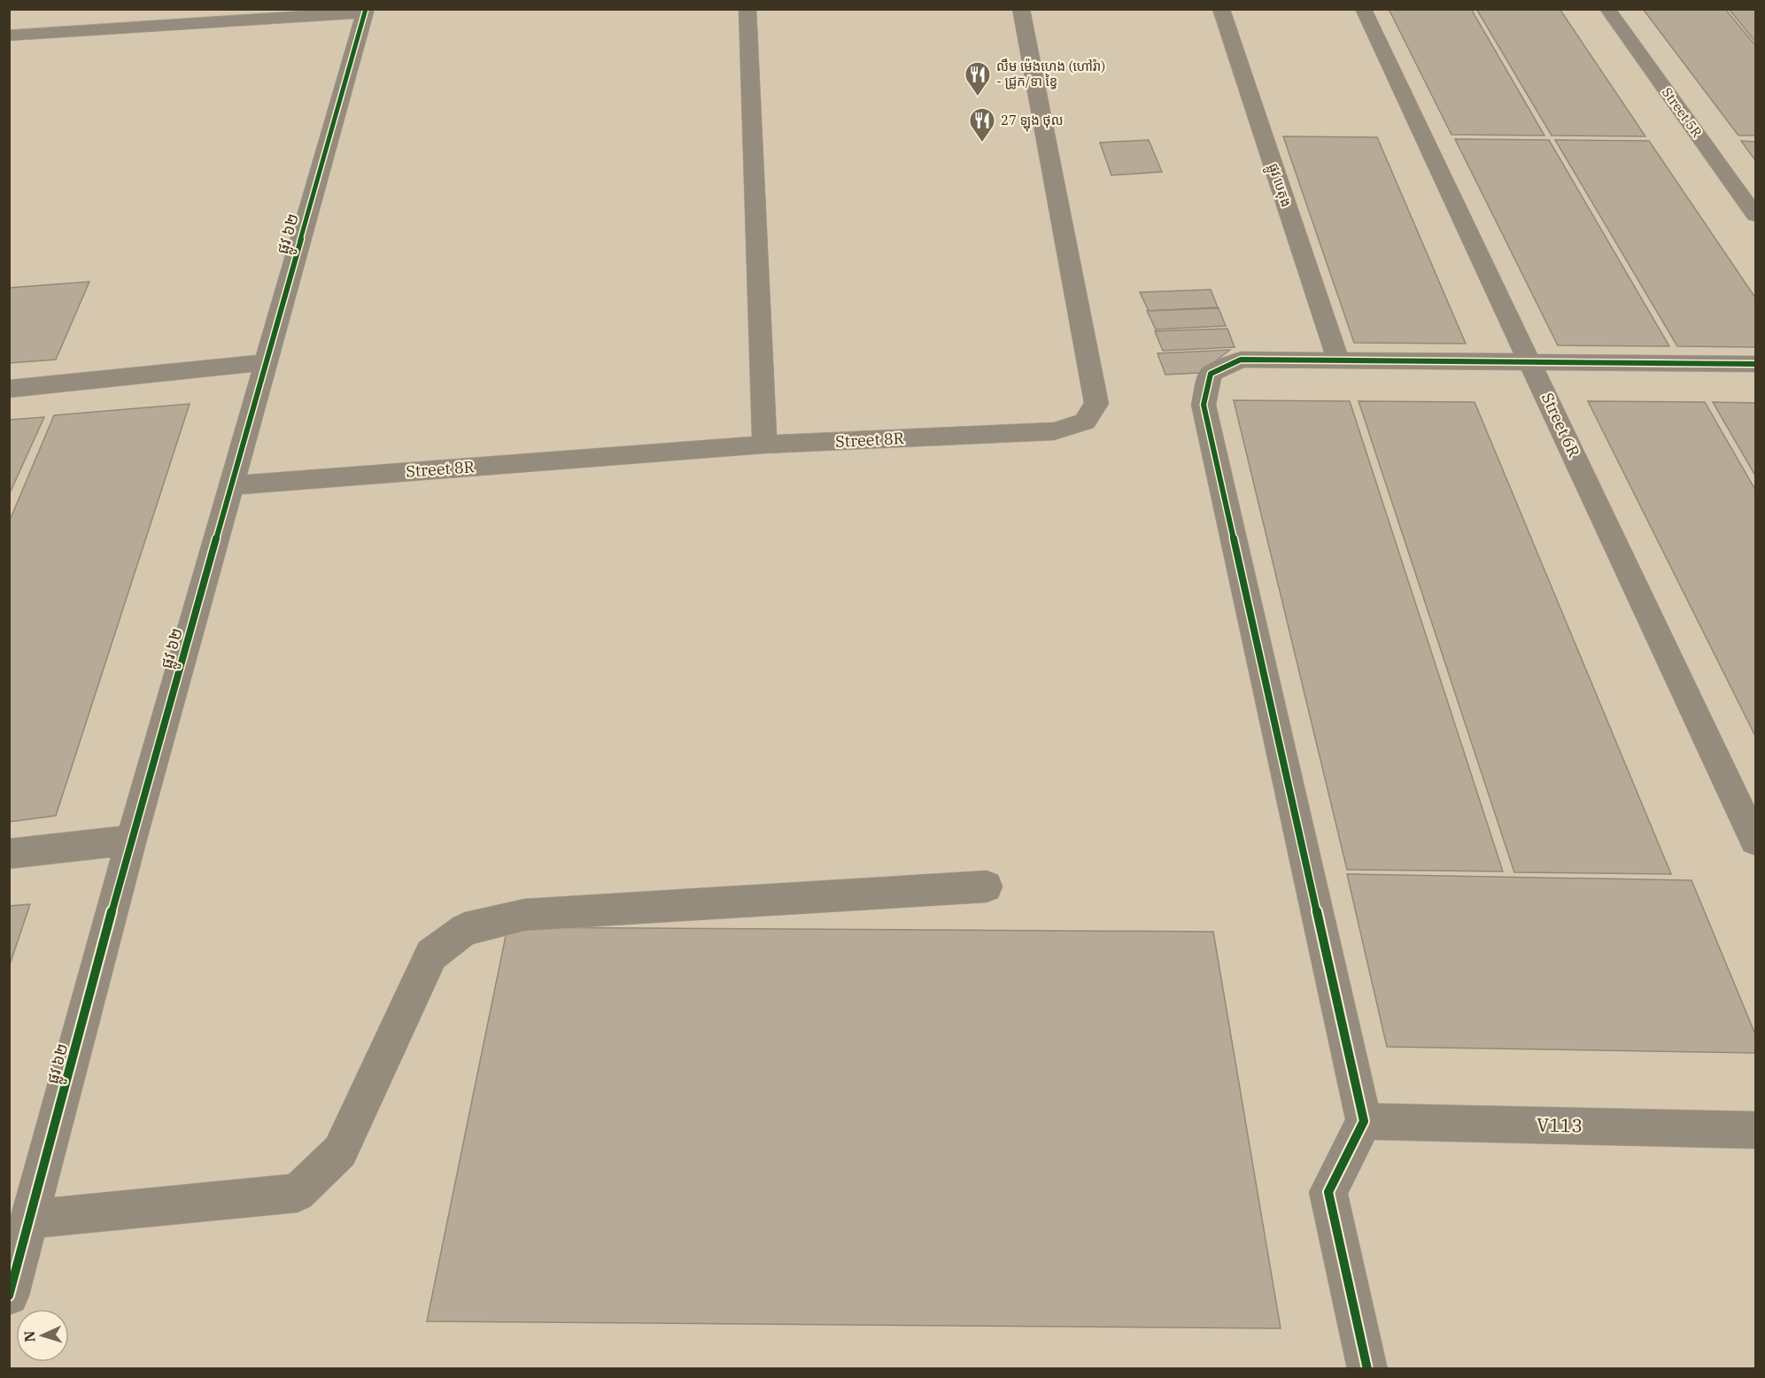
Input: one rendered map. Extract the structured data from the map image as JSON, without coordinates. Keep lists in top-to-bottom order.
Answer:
{
  "streets": {
    "street": [
      "Street 5R",
      "ផ្លូវ បេតុង",
      "ផ្លូវ ៦២",
      "Street 6R",
      "Street 8R",
      "V113"
    ]
  },
  "crossings": [
    ["ផ្លូវ ៦២", "Street 8R"]
  ],
  "places": {
    "restaurant": ["លឹម ម៉េងហេង (ហៅរ៉ា) - ជ្រូក/ទា ខ្វៃ", "27 ឡុង ថុល"]
  },
  "north": "left"
}
